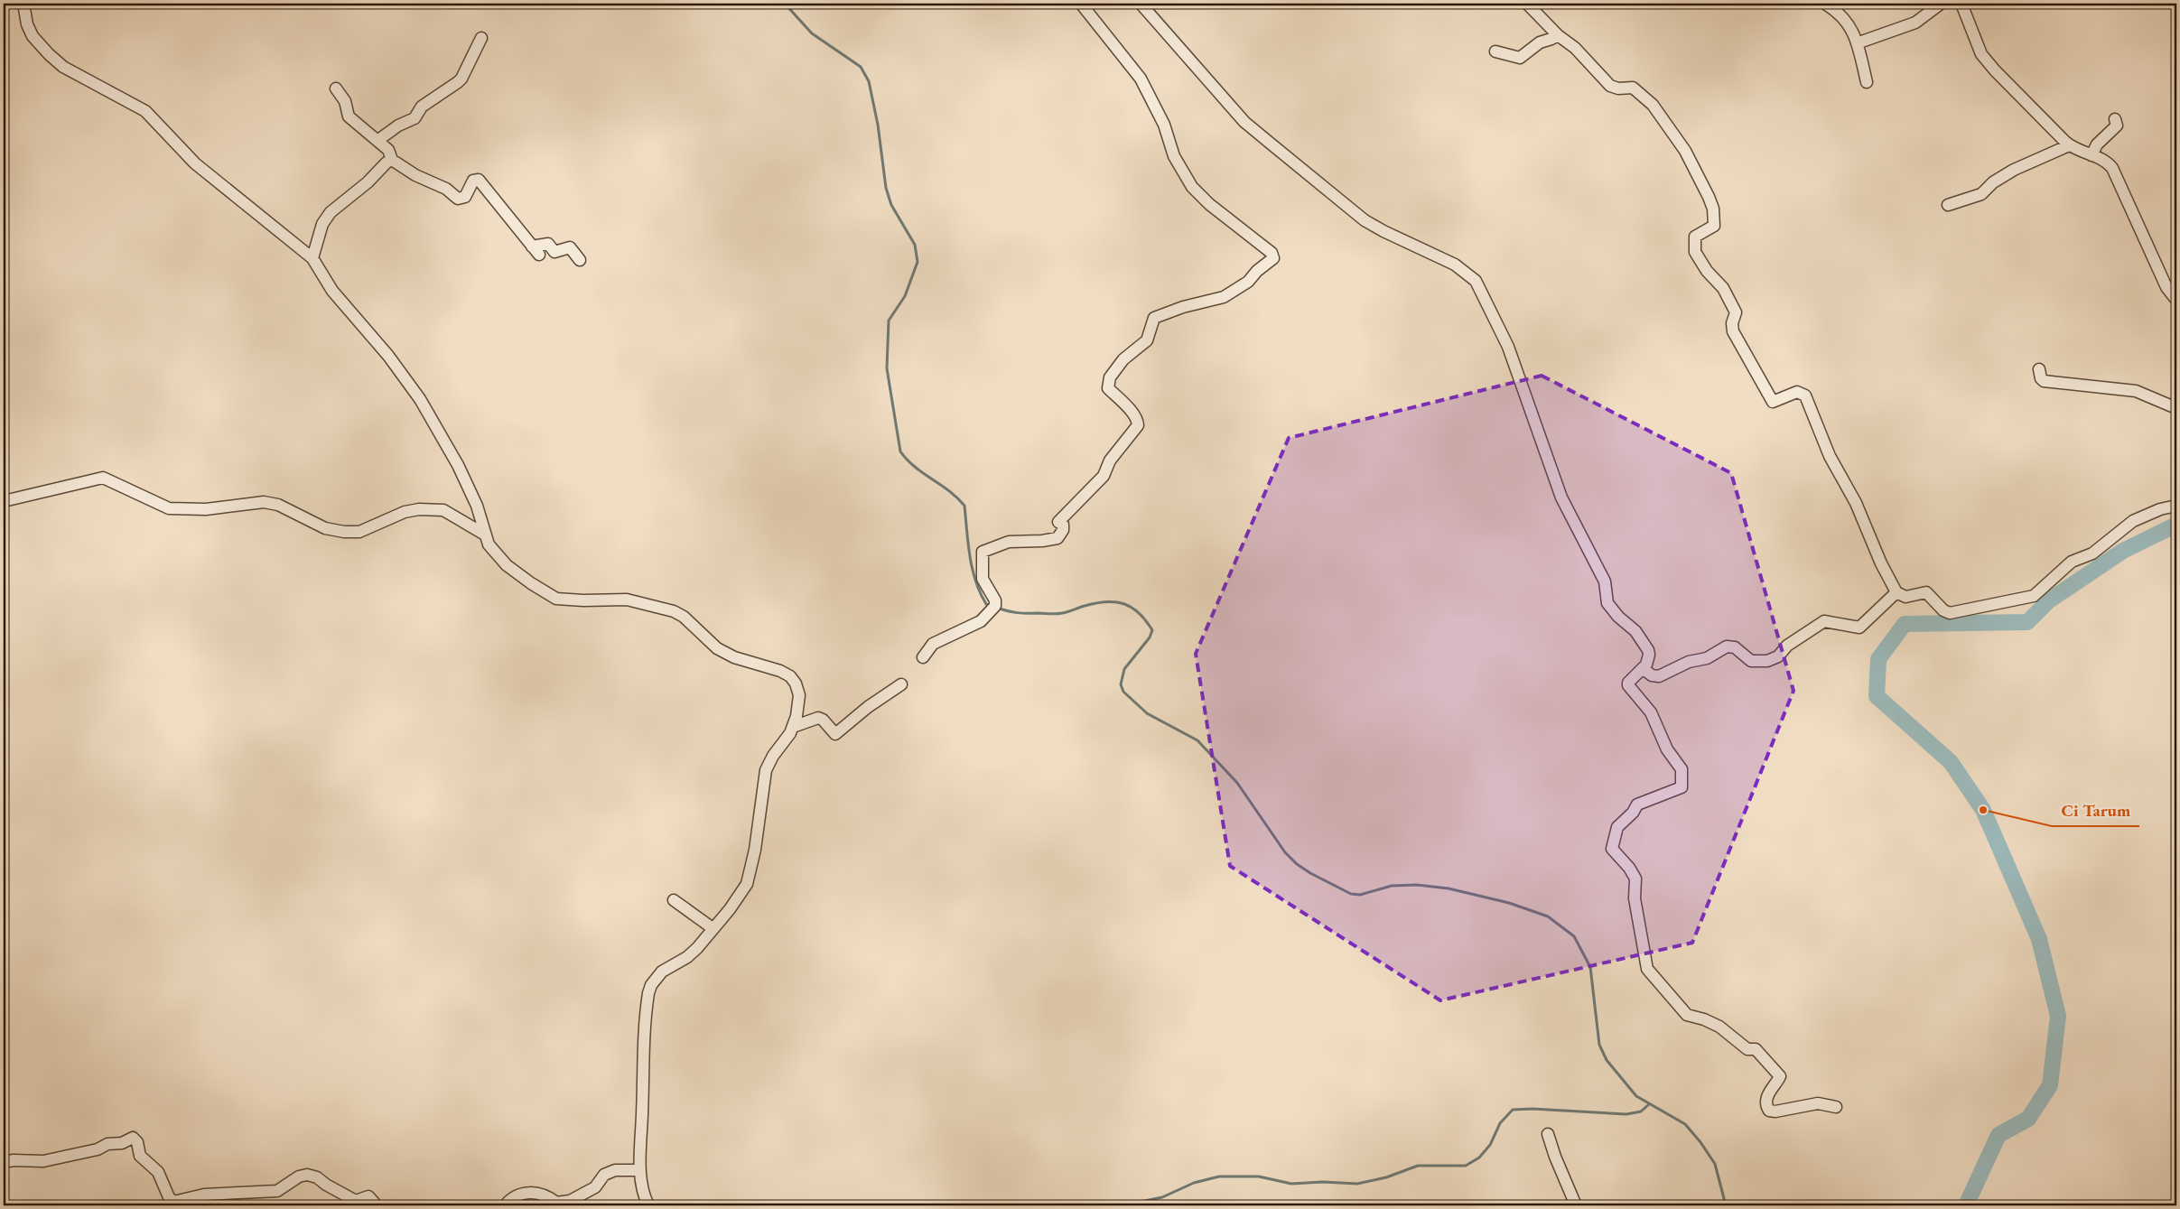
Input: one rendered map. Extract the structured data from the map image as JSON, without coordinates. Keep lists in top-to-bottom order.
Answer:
{
  "places": ["Ci Tarum"]
}
